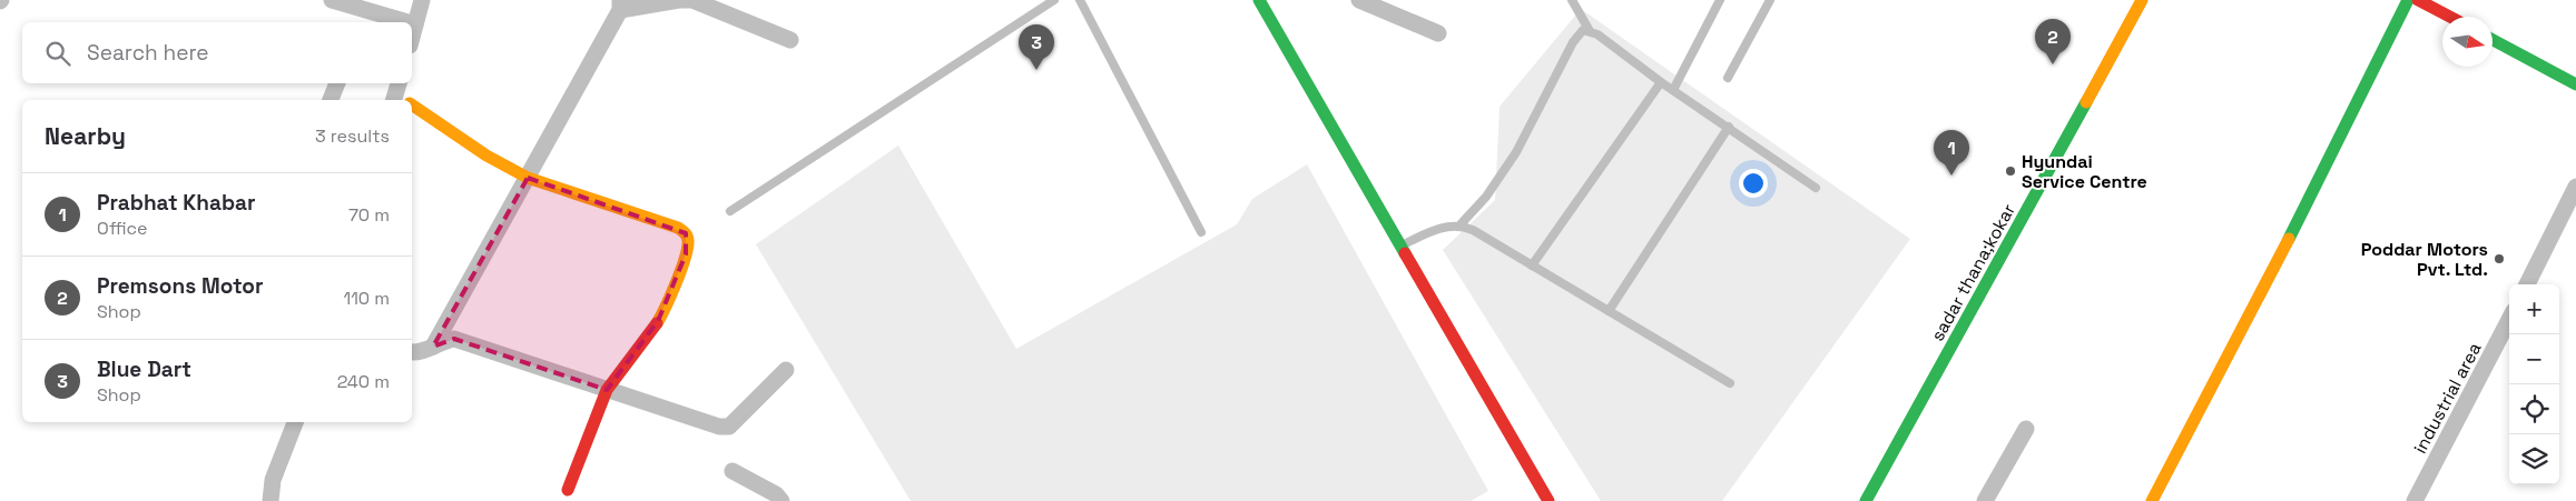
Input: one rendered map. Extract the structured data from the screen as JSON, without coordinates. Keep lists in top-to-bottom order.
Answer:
{
  "streets": {
    "street": ["sadar thana;kokar", "industrial area"]
  },
  "places": ["Hyundai Service Centre", "Poddar Motors Pvt. Ltd."],
  "north": "right",
  "page": {
    "pins": ["2", "3", "1"],
    "search": "Search here",
    "heading": ["Nearby", "3 results"],
    "list": [
      {
        "mark": "1",
        "name": "Prabhat Khabar",
        "note": "Office",
        "value": "70 m"
      },
      {
        "mark": "2",
        "name": "Premsons Motor",
        "note": "Shop",
        "value": "110 m"
      },
      {
        "mark": "3",
        "name": "Blue Dart",
        "note": "Shop",
        "value": "240 m"
      }
    ],
    "map_buttons": ["+", "−"]
  }
}
